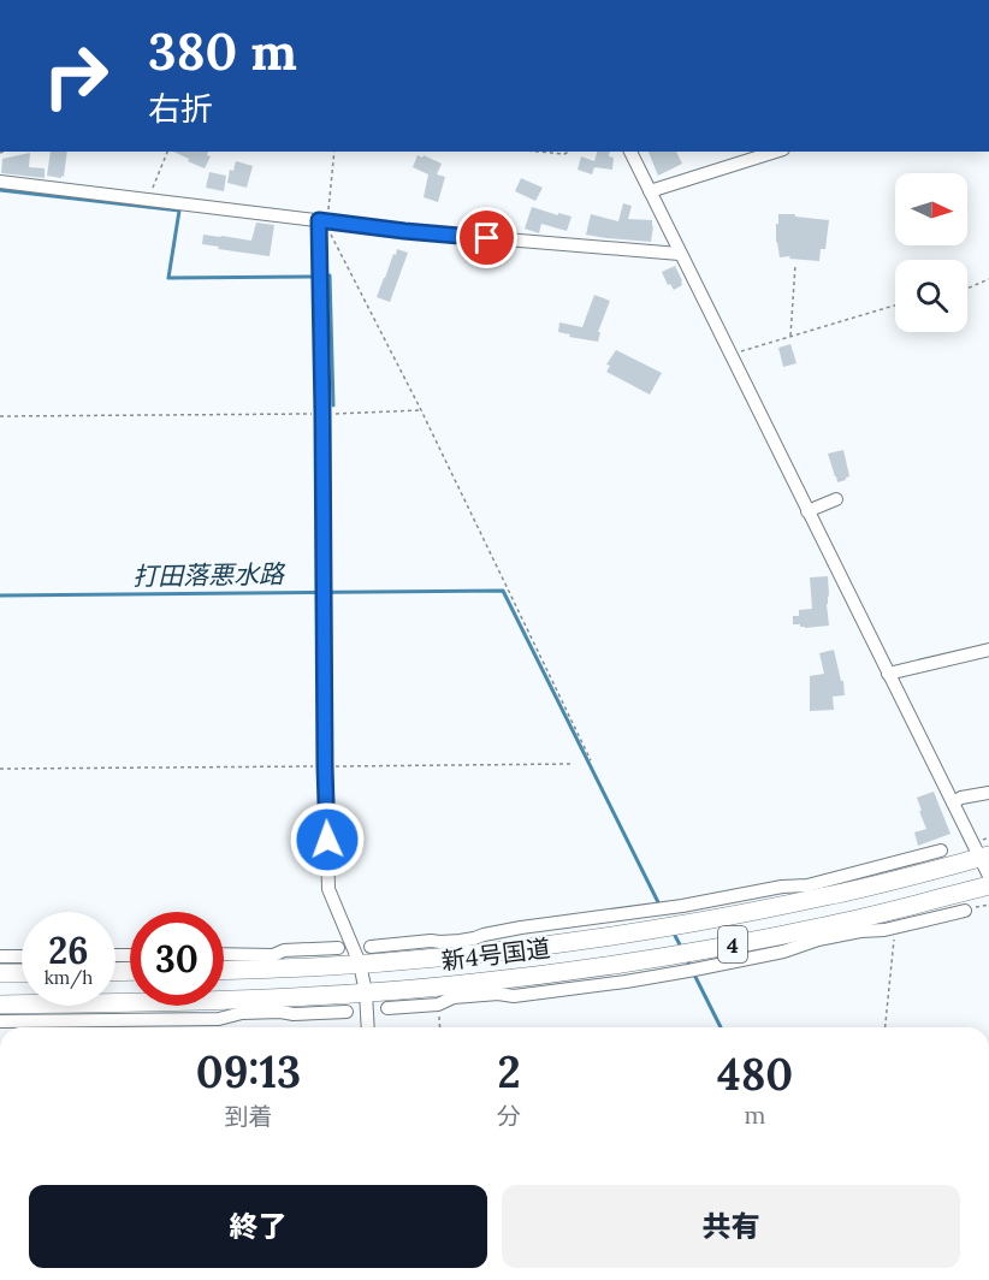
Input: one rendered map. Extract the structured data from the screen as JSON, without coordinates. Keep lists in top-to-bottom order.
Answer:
{
  "streets": {
    "highway": ["4", "新4号国道"]
  },
  "water": ["打田落悪水路"],
  "north": "right",
  "page": {
    "turn": ["380 m", "右折"],
    "speed": "26 km/h",
    "limit": "30",
    "eta": [
      "09:13",
      "到着",
      "2",
      "分",
      "480",
      "m"
    ],
    "buttons": ["終了", "共有"]
  }
}
